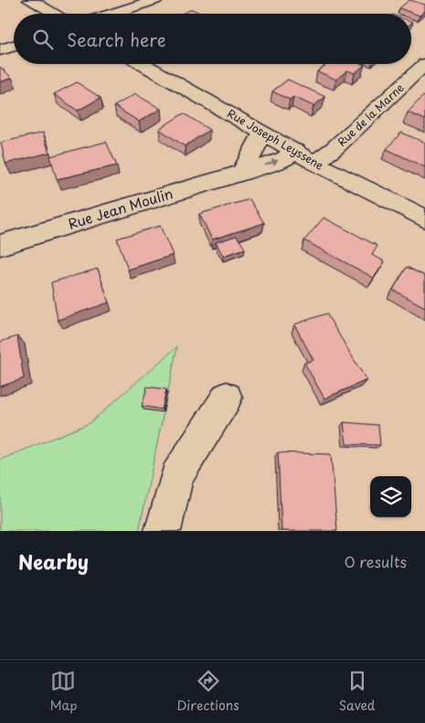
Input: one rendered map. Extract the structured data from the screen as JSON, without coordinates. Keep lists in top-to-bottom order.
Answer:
{
  "streets": {
    "street": ["Rue de la Marne", "Rue Joseph Leyssene", "Rue Jean Moulin"]
  },
  "crossings": [
    ["Rue de la Marne", "Rue Joseph Leyssene"],
    ["Rue Joseph Leyssene", "Rue Jean Moulin"]
  ],
  "page": {
    "search": "Search here",
    "heading": ["Nearby", "0 results"],
    "nav": ["Map", "Directions", "Saved"]
  }
}
